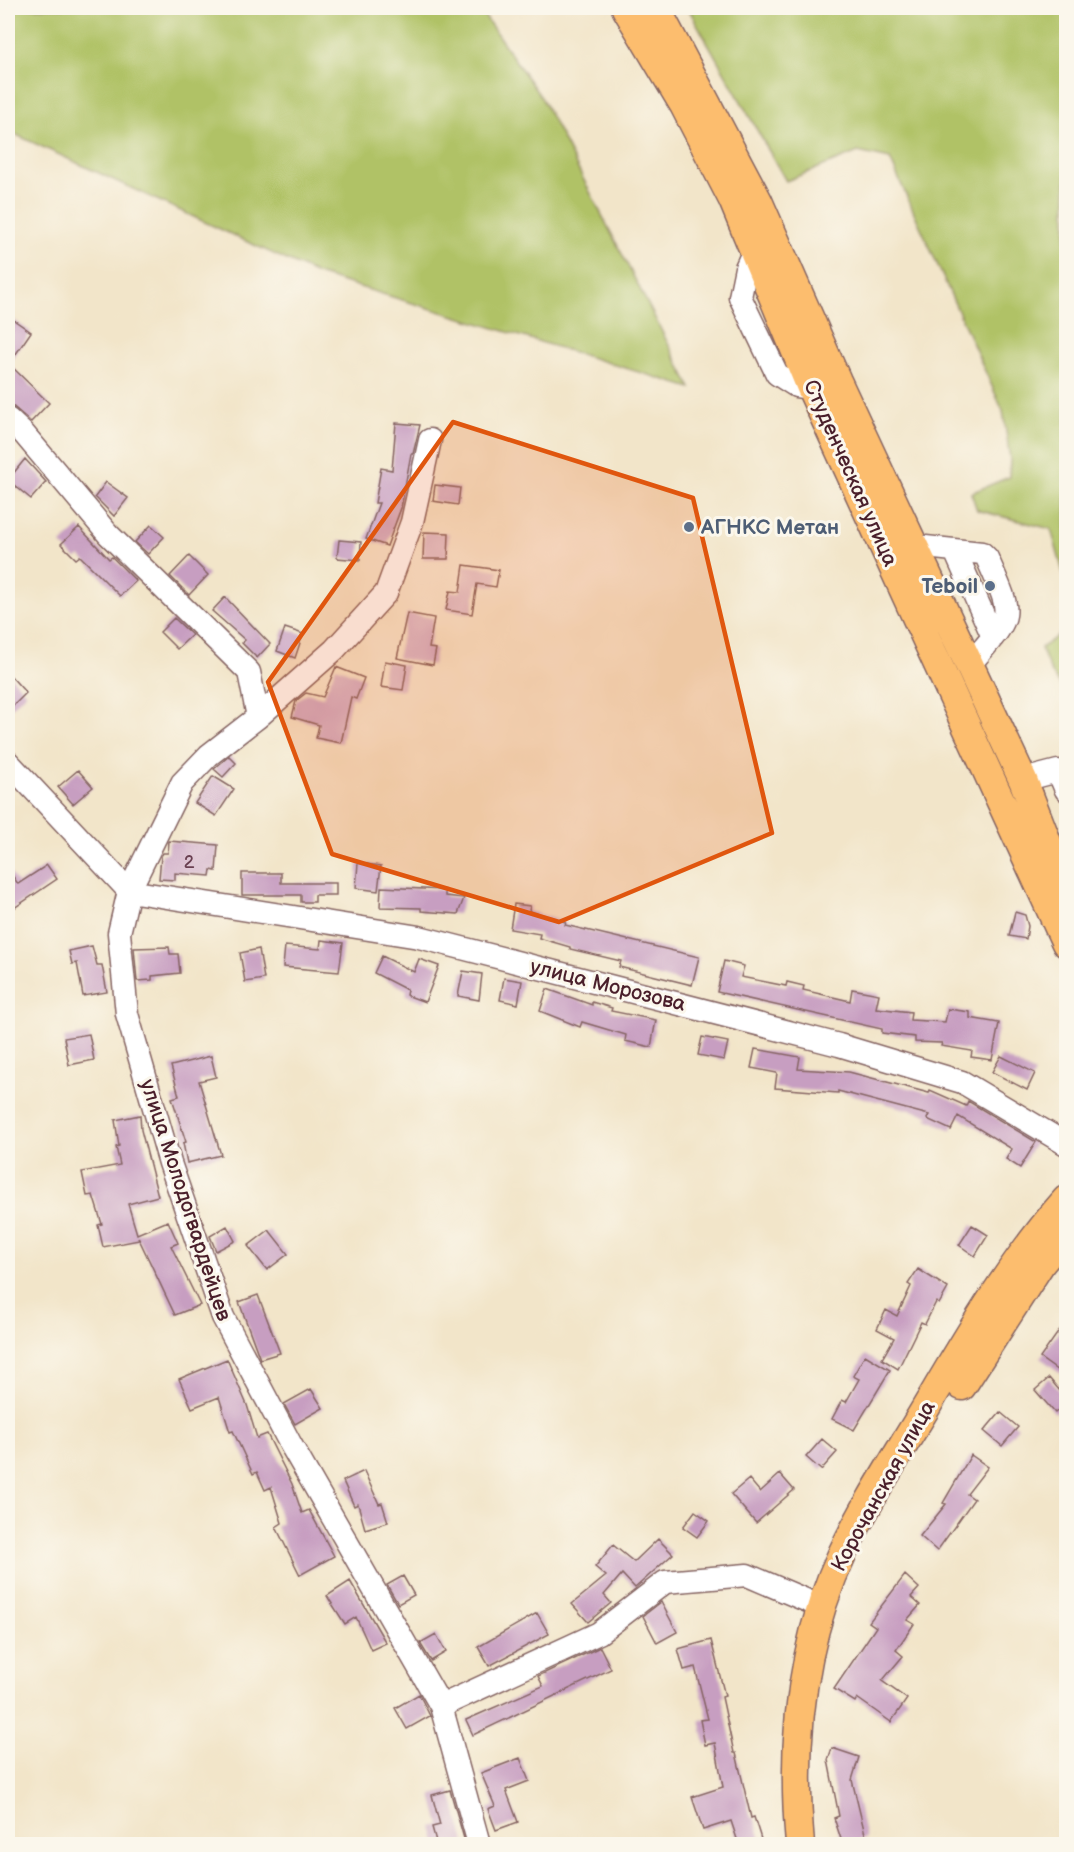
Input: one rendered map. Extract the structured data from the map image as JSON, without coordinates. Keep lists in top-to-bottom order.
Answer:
{
  "streets": {
    "main road": ["Студенческая улица", "Корочанская улица"],
    "street": ["улица Морозова", "улица Молодогвардейцев"]
  },
  "crossings": [
    ["улица Морозова", "улица Молодогвардейцев"]
  ],
  "places": ["АГНКС Метан", "Teboil"],
  "house_numbers": ["2"]
}
